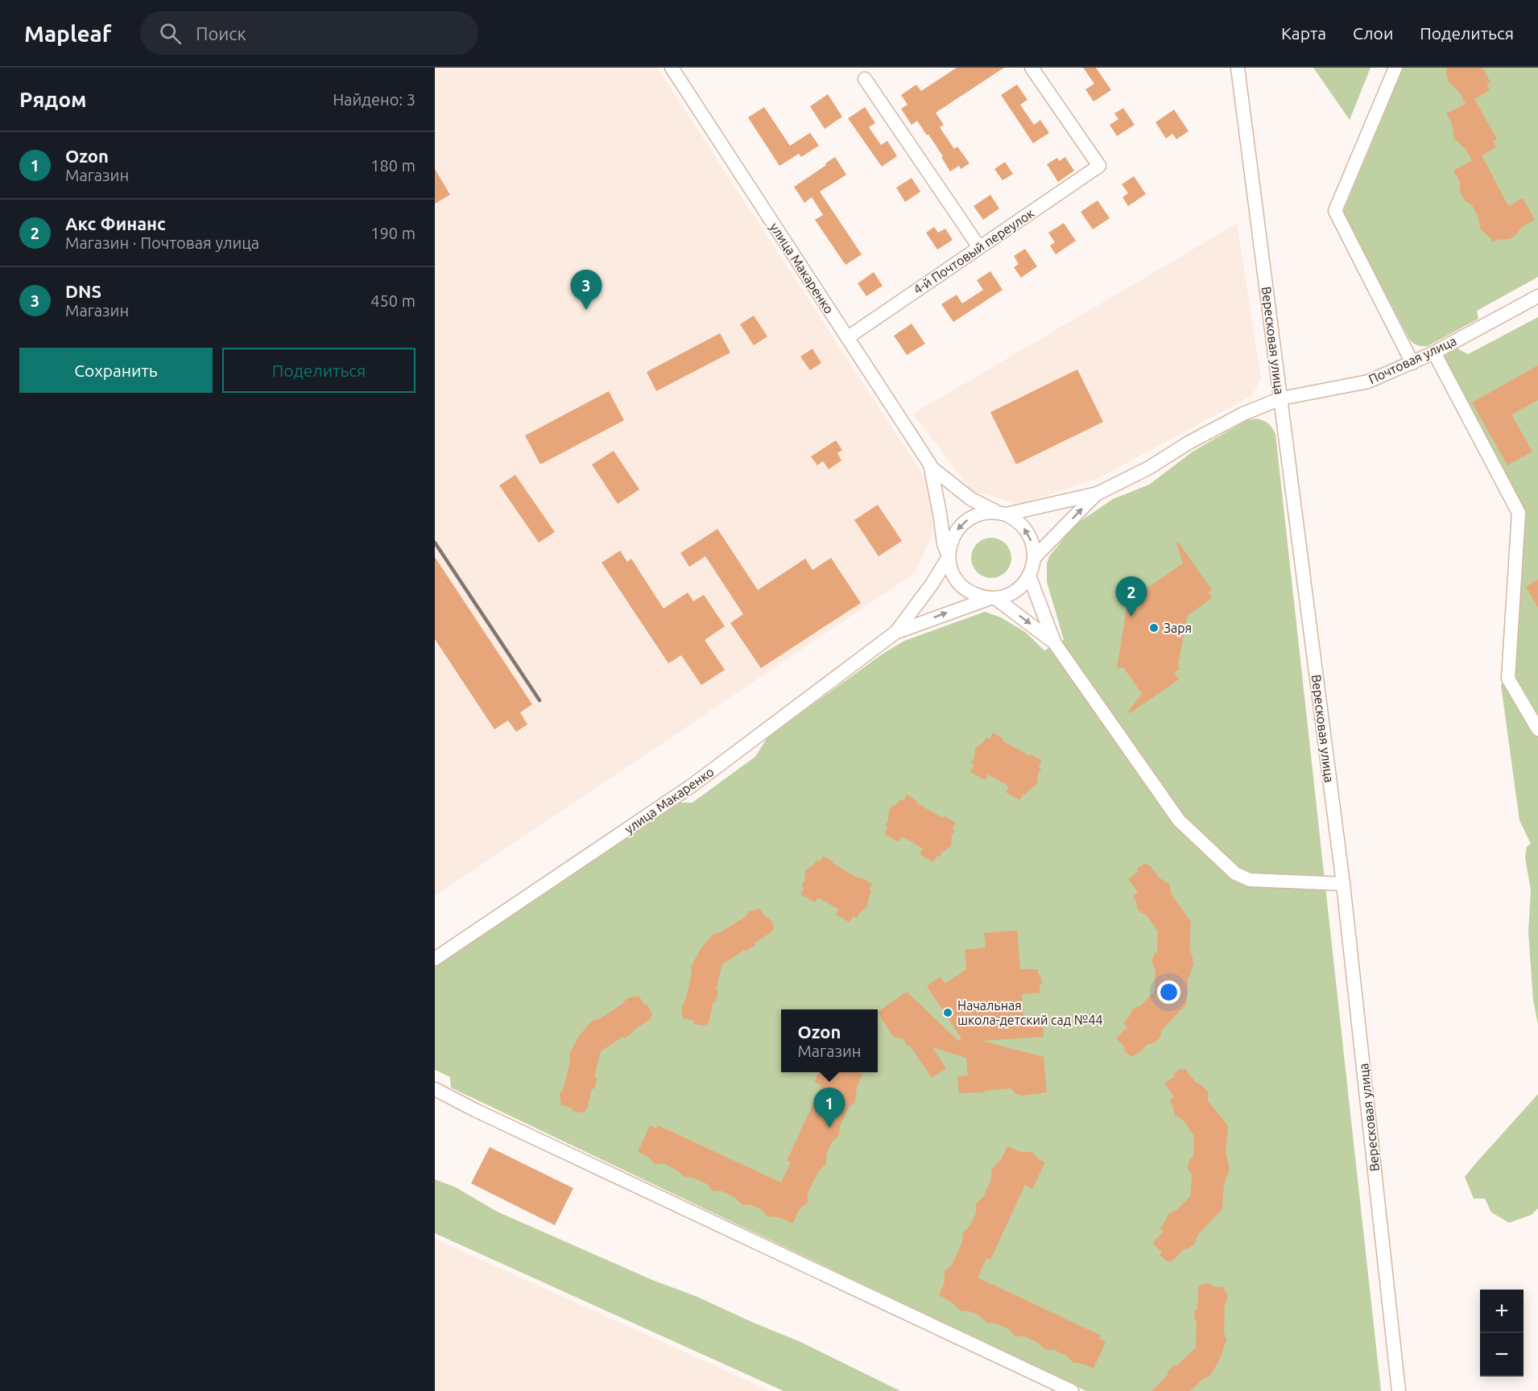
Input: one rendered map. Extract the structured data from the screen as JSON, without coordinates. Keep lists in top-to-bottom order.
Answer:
{
  "streets": {
    "street": [
      "4-й Почтовый переулок",
      "улица Макаренко",
      "Вересковая улица",
      "Почтовая улица"
    ]
  },
  "crossings": [
    ["4-й Почтовый переулок", "улица Макаренко"],
    ["улица Макаренко", "Почтовая улица"],
    ["Вересковая улица", "Почтовая улица"]
  ],
  "places": ["Заря", "Начальная школа-детский сад №44"],
  "page": {
    "header": "Mapleaf",
    "search": "Поиск",
    "nav": ["Карта", "Слои", "Поделиться"],
    "heading": ["Рядом", "Найдено: 3"],
    "list": [
      {
        "mark": "1",
        "name": "Ozon",
        "note": "Магазин",
        "value": "180 m"
      },
      {
        "mark": "2",
        "name": "Акс Финанс",
        "note": "Магазин · Почтовая улица",
        "value": "190 m"
      },
      {
        "mark": "3",
        "name": "DNS",
        "note": "Магазин",
        "value": "450 m"
      }
    ],
    "pins": ["3", "2", "1"],
    "buttons": ["Сохранить", "Поделиться"],
    "popup": ["Ozon", "Магазин"],
    "map_buttons": ["+", "−"]
  }
}
